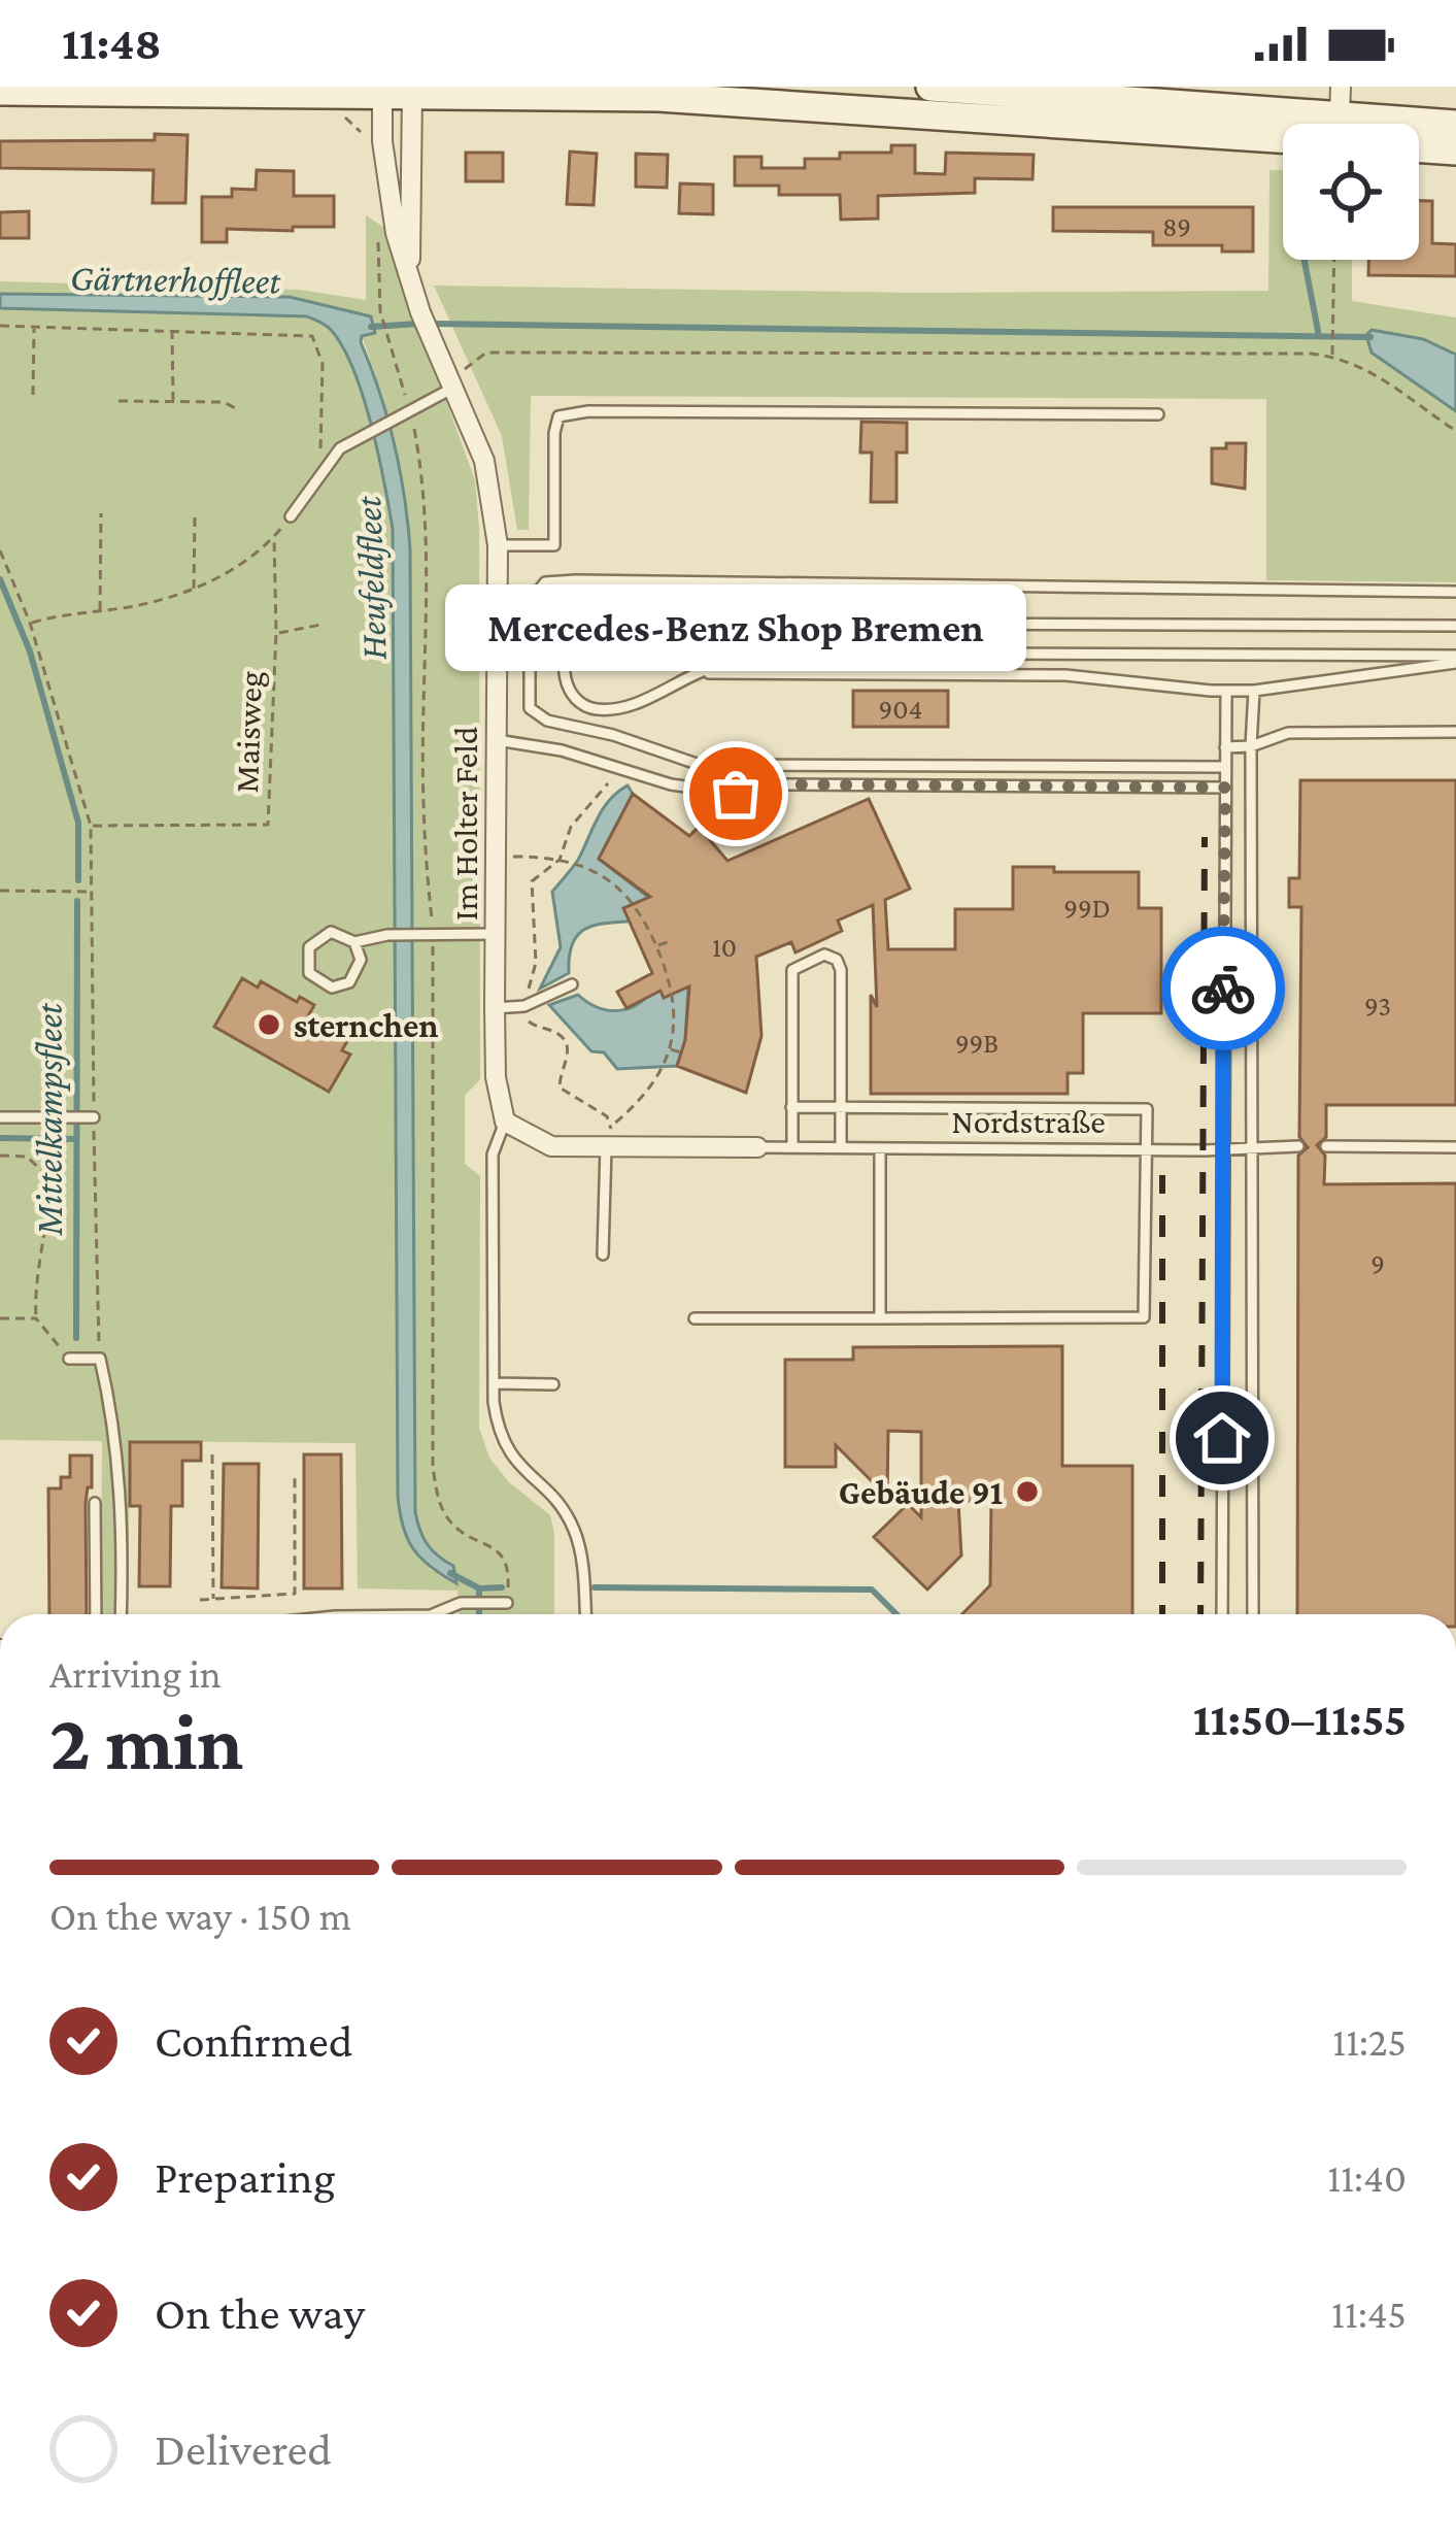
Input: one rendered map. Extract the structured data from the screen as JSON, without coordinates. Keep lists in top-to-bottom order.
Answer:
{
  "streets": {
    "street": ["Im Holter Feld"],
    "lane": ["Nordstraße"],
    "path": ["Maisweg"]
  },
  "water": ["Gärtnerhoffleet", "Heufeldfleet", "Mittelkampsfleet"],
  "places": ["Mercedes-Benz Shop Bremen", "sternchen", "Gebäude 91"],
  "house_numbers": [
    "89",
    "904",
    "99D",
    "10",
    "93",
    "99B",
    "9"
  ],
  "page": {
    "status": "11:48",
    "bubble": "Mercedes-Benz Shop Bremen",
    "heading": ["2 min", "Arriving in", "11:50–11:55"],
    "bar": "On the way · 150 m",
    "list": [
      ["Confirmed", "11:25"],
      ["Preparing", "11:40"],
      ["On the way", "11:45"],
      "Delivered"
    ]
  }
}
